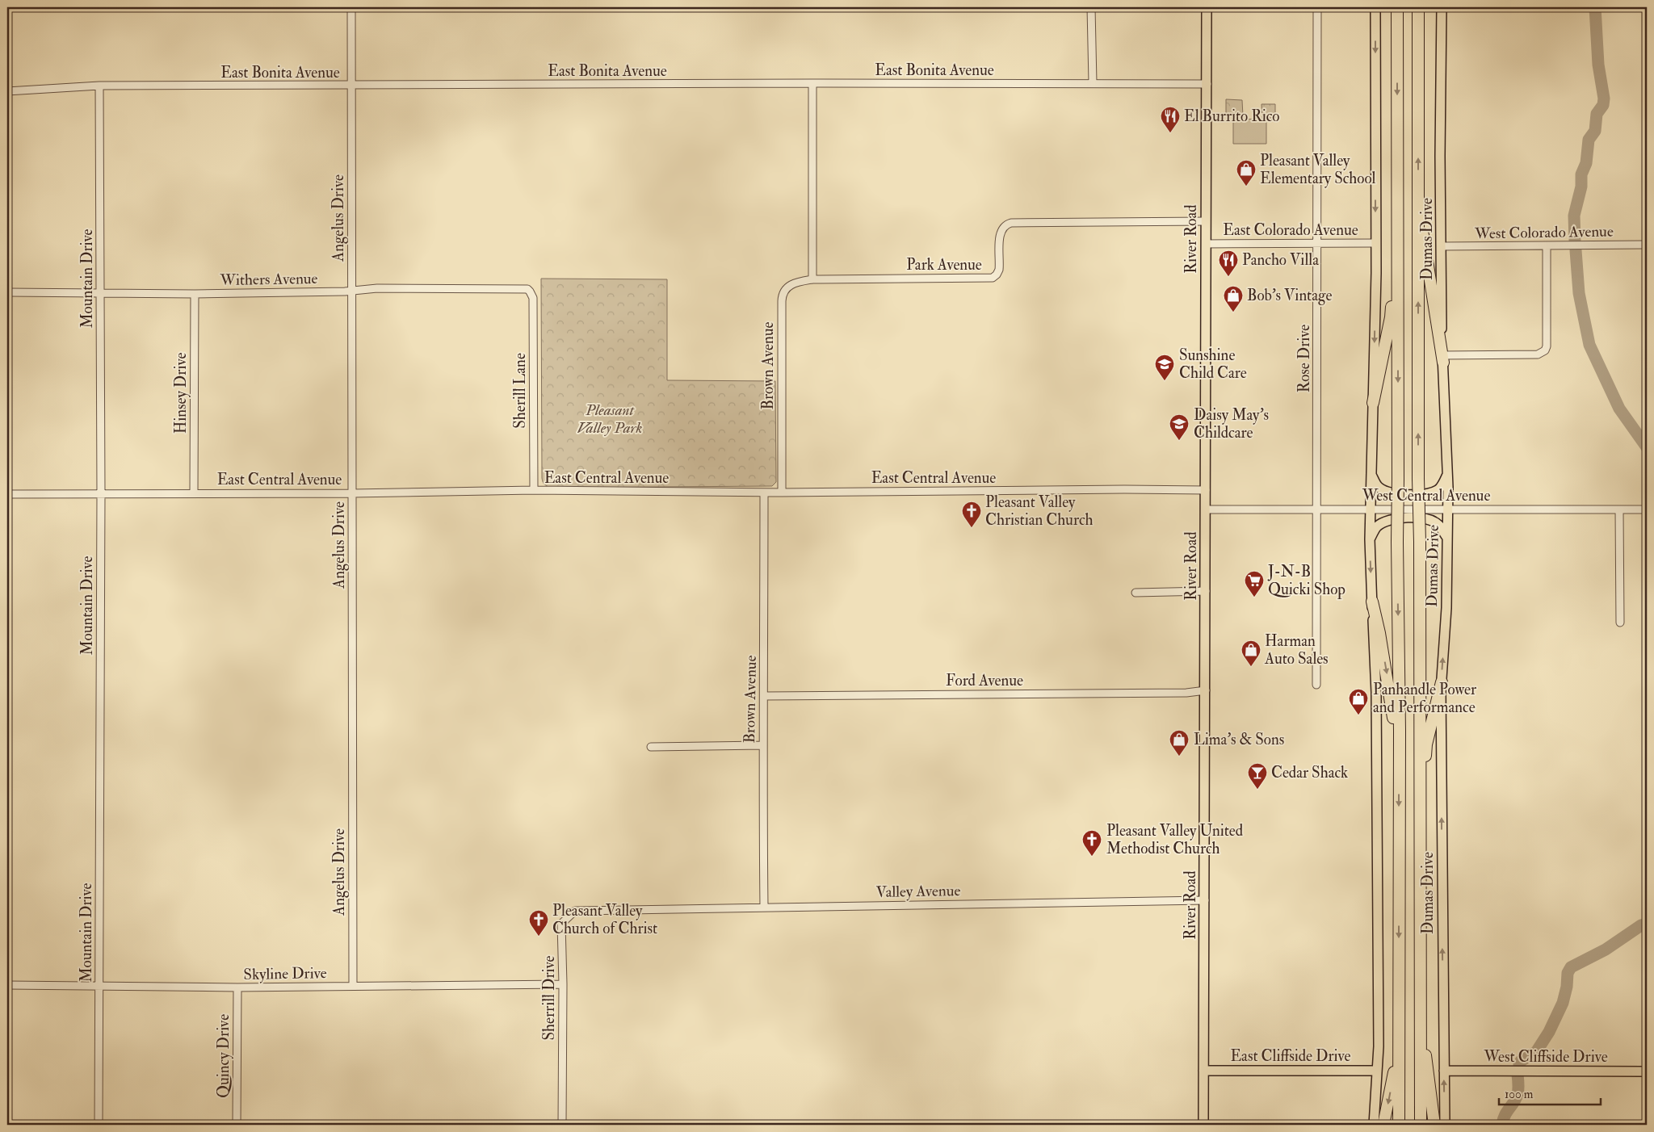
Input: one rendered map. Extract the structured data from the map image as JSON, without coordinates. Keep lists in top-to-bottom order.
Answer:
{
  "streets": {
    "main road": [
      "River Road",
      "Dumas Drive",
      "East Cliffside Drive",
      "West Cliffside Drive"
    ],
    "street": [
      "East Bonita Avenue",
      "Angelus Drive",
      "East Colorado Avenue",
      "West Colorado Avenue",
      "Park Avenue",
      "Mountain Drive",
      "Withers Avenue",
      "Rose Drive",
      "Brown Avenue",
      "Sherill Lane",
      "Hinsey Drive",
      "East Central Avenue",
      "West Central Avenue",
      "Ford Avenue",
      "Valley Avenue",
      "Skyline Drive",
      "Sherrill Drive",
      "Quincy Drive"
    ]
  },
  "crossings": [
    ["East Bonita Avenue", "Angelus Drive"],
    ["East Bonita Avenue", "River Road"],
    ["East Bonita Avenue", "Mountain Drive"],
    ["Angelus Drive", "Withers Avenue"],
    ["Angelus Drive", "East Central Avenue"],
    ["Angelus Drive", "Skyline Drive"],
    ["East Colorado Avenue", "River Road"],
    ["East Colorado Avenue", "Rose Drive"],
    ["West Colorado Avenue", "Dumas Drive"],
    ["River Road", "Park Avenue"],
    ["River Road", "East Central Avenue"],
    ["River Road", "West Central Avenue"],
    ["River Road", "Ford Avenue"],
    ["River Road", "Valley Avenue"],
    ["River Road", "East Cliffside Drive"],
    ["Dumas Drive", "West Central Avenue"],
    ["Dumas Drive", "West Cliffside Drive"],
    ["Park Avenue", "Brown Avenue"],
    ["Mountain Drive", "Withers Avenue"],
    ["Mountain Drive", "East Central Avenue"],
    ["Mountain Drive", "Skyline Drive"],
    ["Withers Avenue", "Sherill Lane"],
    ["Withers Avenue", "Hinsey Drive"],
    ["Rose Drive", "West Central Avenue"],
    ["Brown Avenue", "East Central Avenue"],
    ["Brown Avenue", "Ford Avenue"],
    ["Brown Avenue", "Valley Avenue"],
    ["Sherill Lane", "East Central Avenue"],
    ["Hinsey Drive", "East Central Avenue"],
    ["Valley Avenue", "Sherrill Drive"],
    ["Skyline Drive", "Sherrill Drive"],
    ["Skyline Drive", "Quincy Drive"]
  ],
  "parks": ["Pleasant Valley Park"],
  "places": {
    "restaurant": ["El Burrito Rico", "Pancho Villa"],
    "shop": [
      "Pleasant Valley Elementary School",
      "Bob's Vintage",
      "Harman Auto Sales",
      "Panhandle Power and Performance",
      "Lima's & Sons"
    ],
    "school or university": ["Sunshine Child Care", "Daisy May's Childcare"],
    "church": ["Pleasant Valley Christian Church", "Pleasant Valley United Methodist Church", "Pleasant Valley Church of Christ"],
    "supermarket": ["J-N-B Quicki Shop"],
    "bar": ["Cedar Shack"]
  },
  "scale_bar": "100 m"
}
